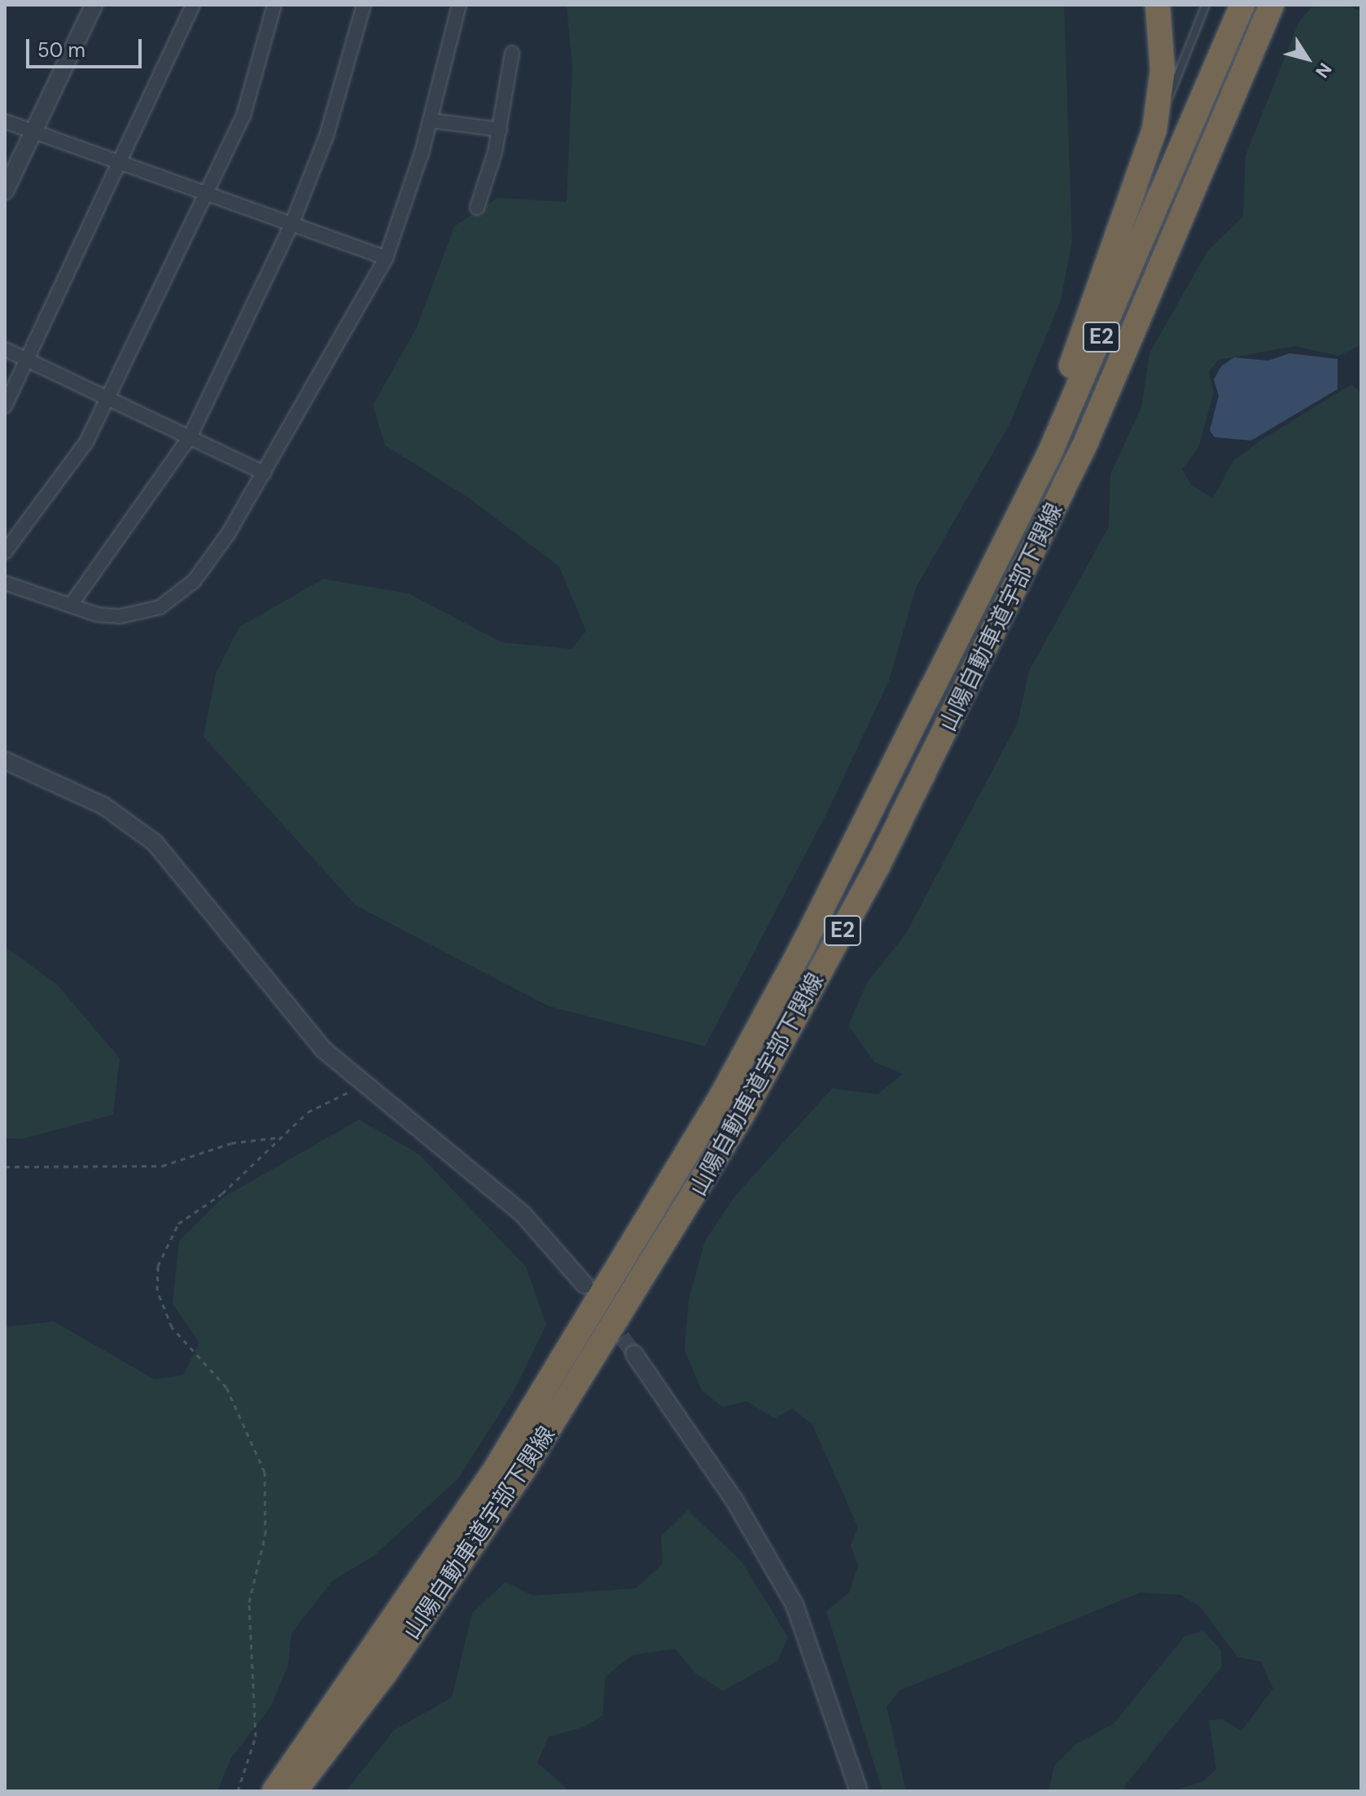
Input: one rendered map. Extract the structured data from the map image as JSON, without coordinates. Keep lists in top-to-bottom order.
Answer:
{
  "streets": {
    "highway": ["E2", "山陽自動車道宇部下関線"]
  },
  "scale_bar": "50 m",
  "north": "bottom right"
}
